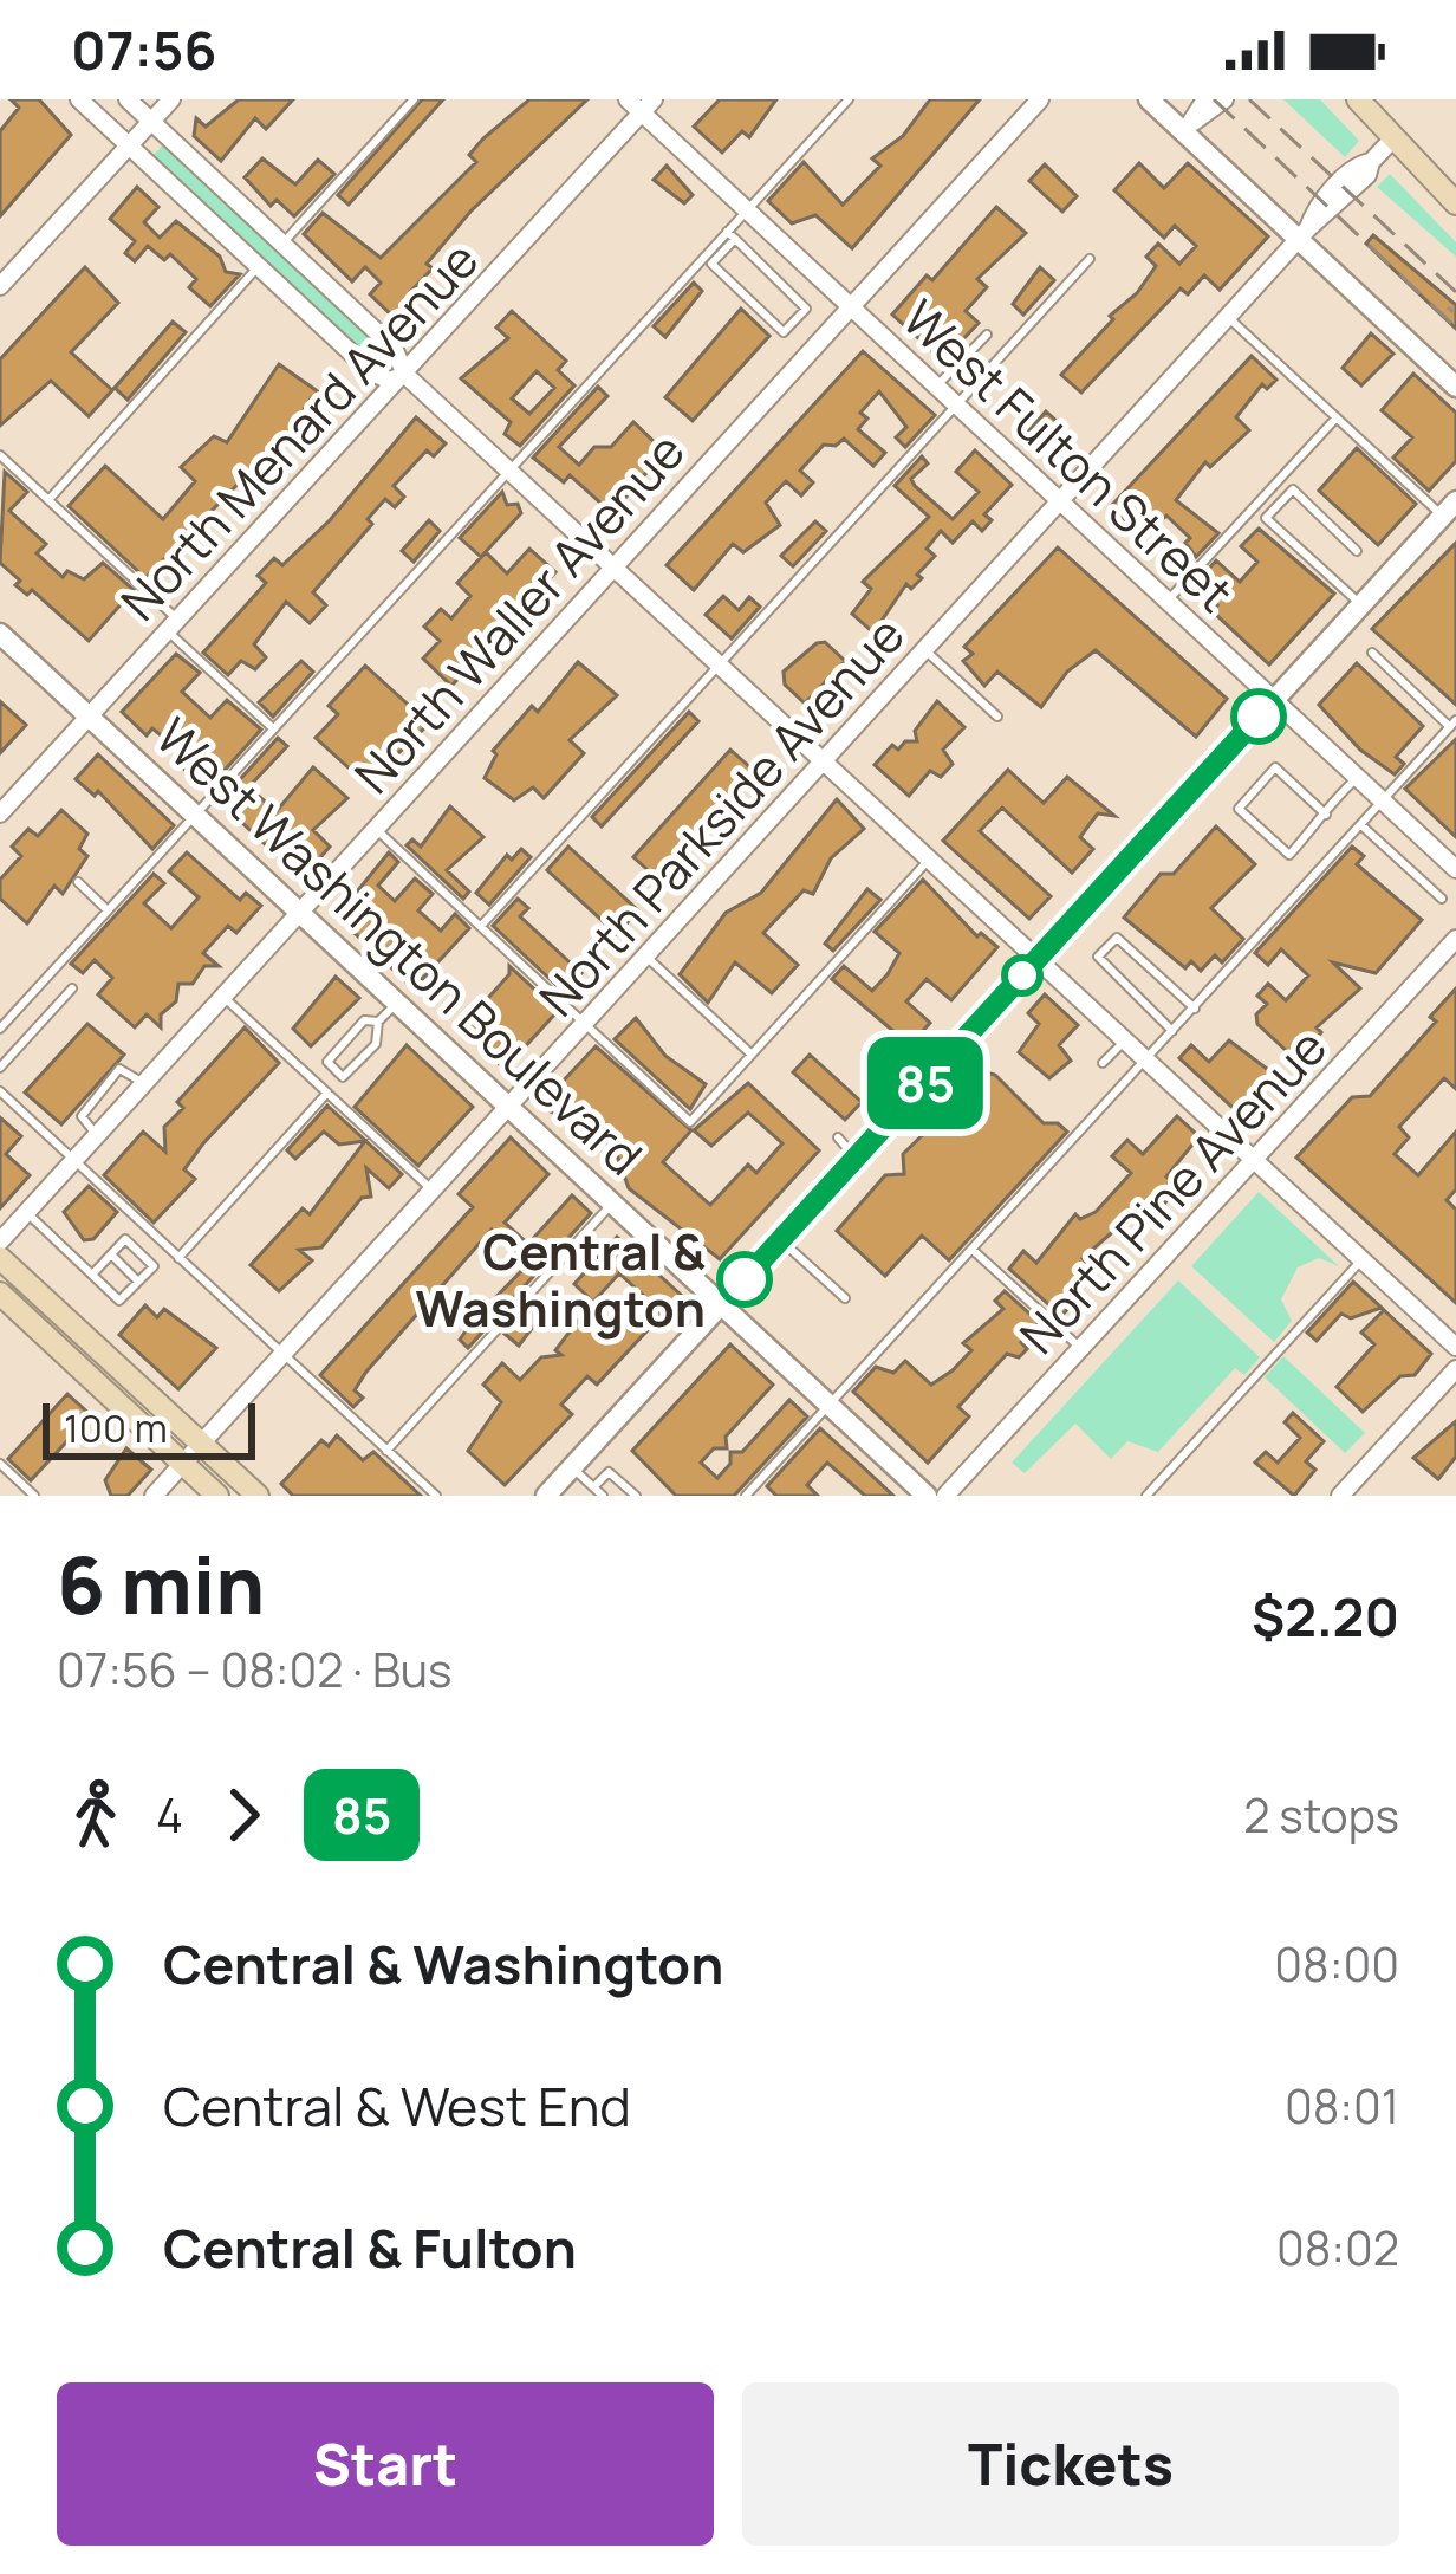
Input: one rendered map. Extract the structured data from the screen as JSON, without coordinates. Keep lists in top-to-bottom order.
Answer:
{
  "streets": {
    "street": [
      "North Menard Avenue",
      "West Fulton Street",
      "North Waller Avenue",
      "North Parkside Avenue",
      "West Washington Boulevard",
      "North Pine Avenue"
    ]
  },
  "crossings": [
    ["North Menard Avenue", "West Fulton Street"],
    ["North Menard Avenue", "West Washington Boulevard"],
    ["West Fulton Street", "North Waller Avenue"],
    ["West Fulton Street", "North Parkside Avenue"],
    ["North Waller Avenue", "West Washington Boulevard"],
    ["North Parkside Avenue", "West Washington Boulevard"]
  ],
  "places": ["Central & Washington"],
  "lines": ["bus line 85"],
  "scale_bar": "100 m",
  "page": {
    "status": "07:56",
    "on_map": "85",
    "scale": "100 m",
    "heading": ["6 min", "07:56 – 08:02 · Bus", "$2.20"],
    "legs": ["4", "85", "2 stops"],
    "list": [
      {
        "name": "Central & Washington",
        "value": "08:00"
      },
      {
        "name": "Central & West End",
        "value": "08:01"
      },
      {
        "name": "Central & Fulton",
        "value": "08:02"
      }
    ],
    "buttons": ["Start", "Tickets"]
  }
}
